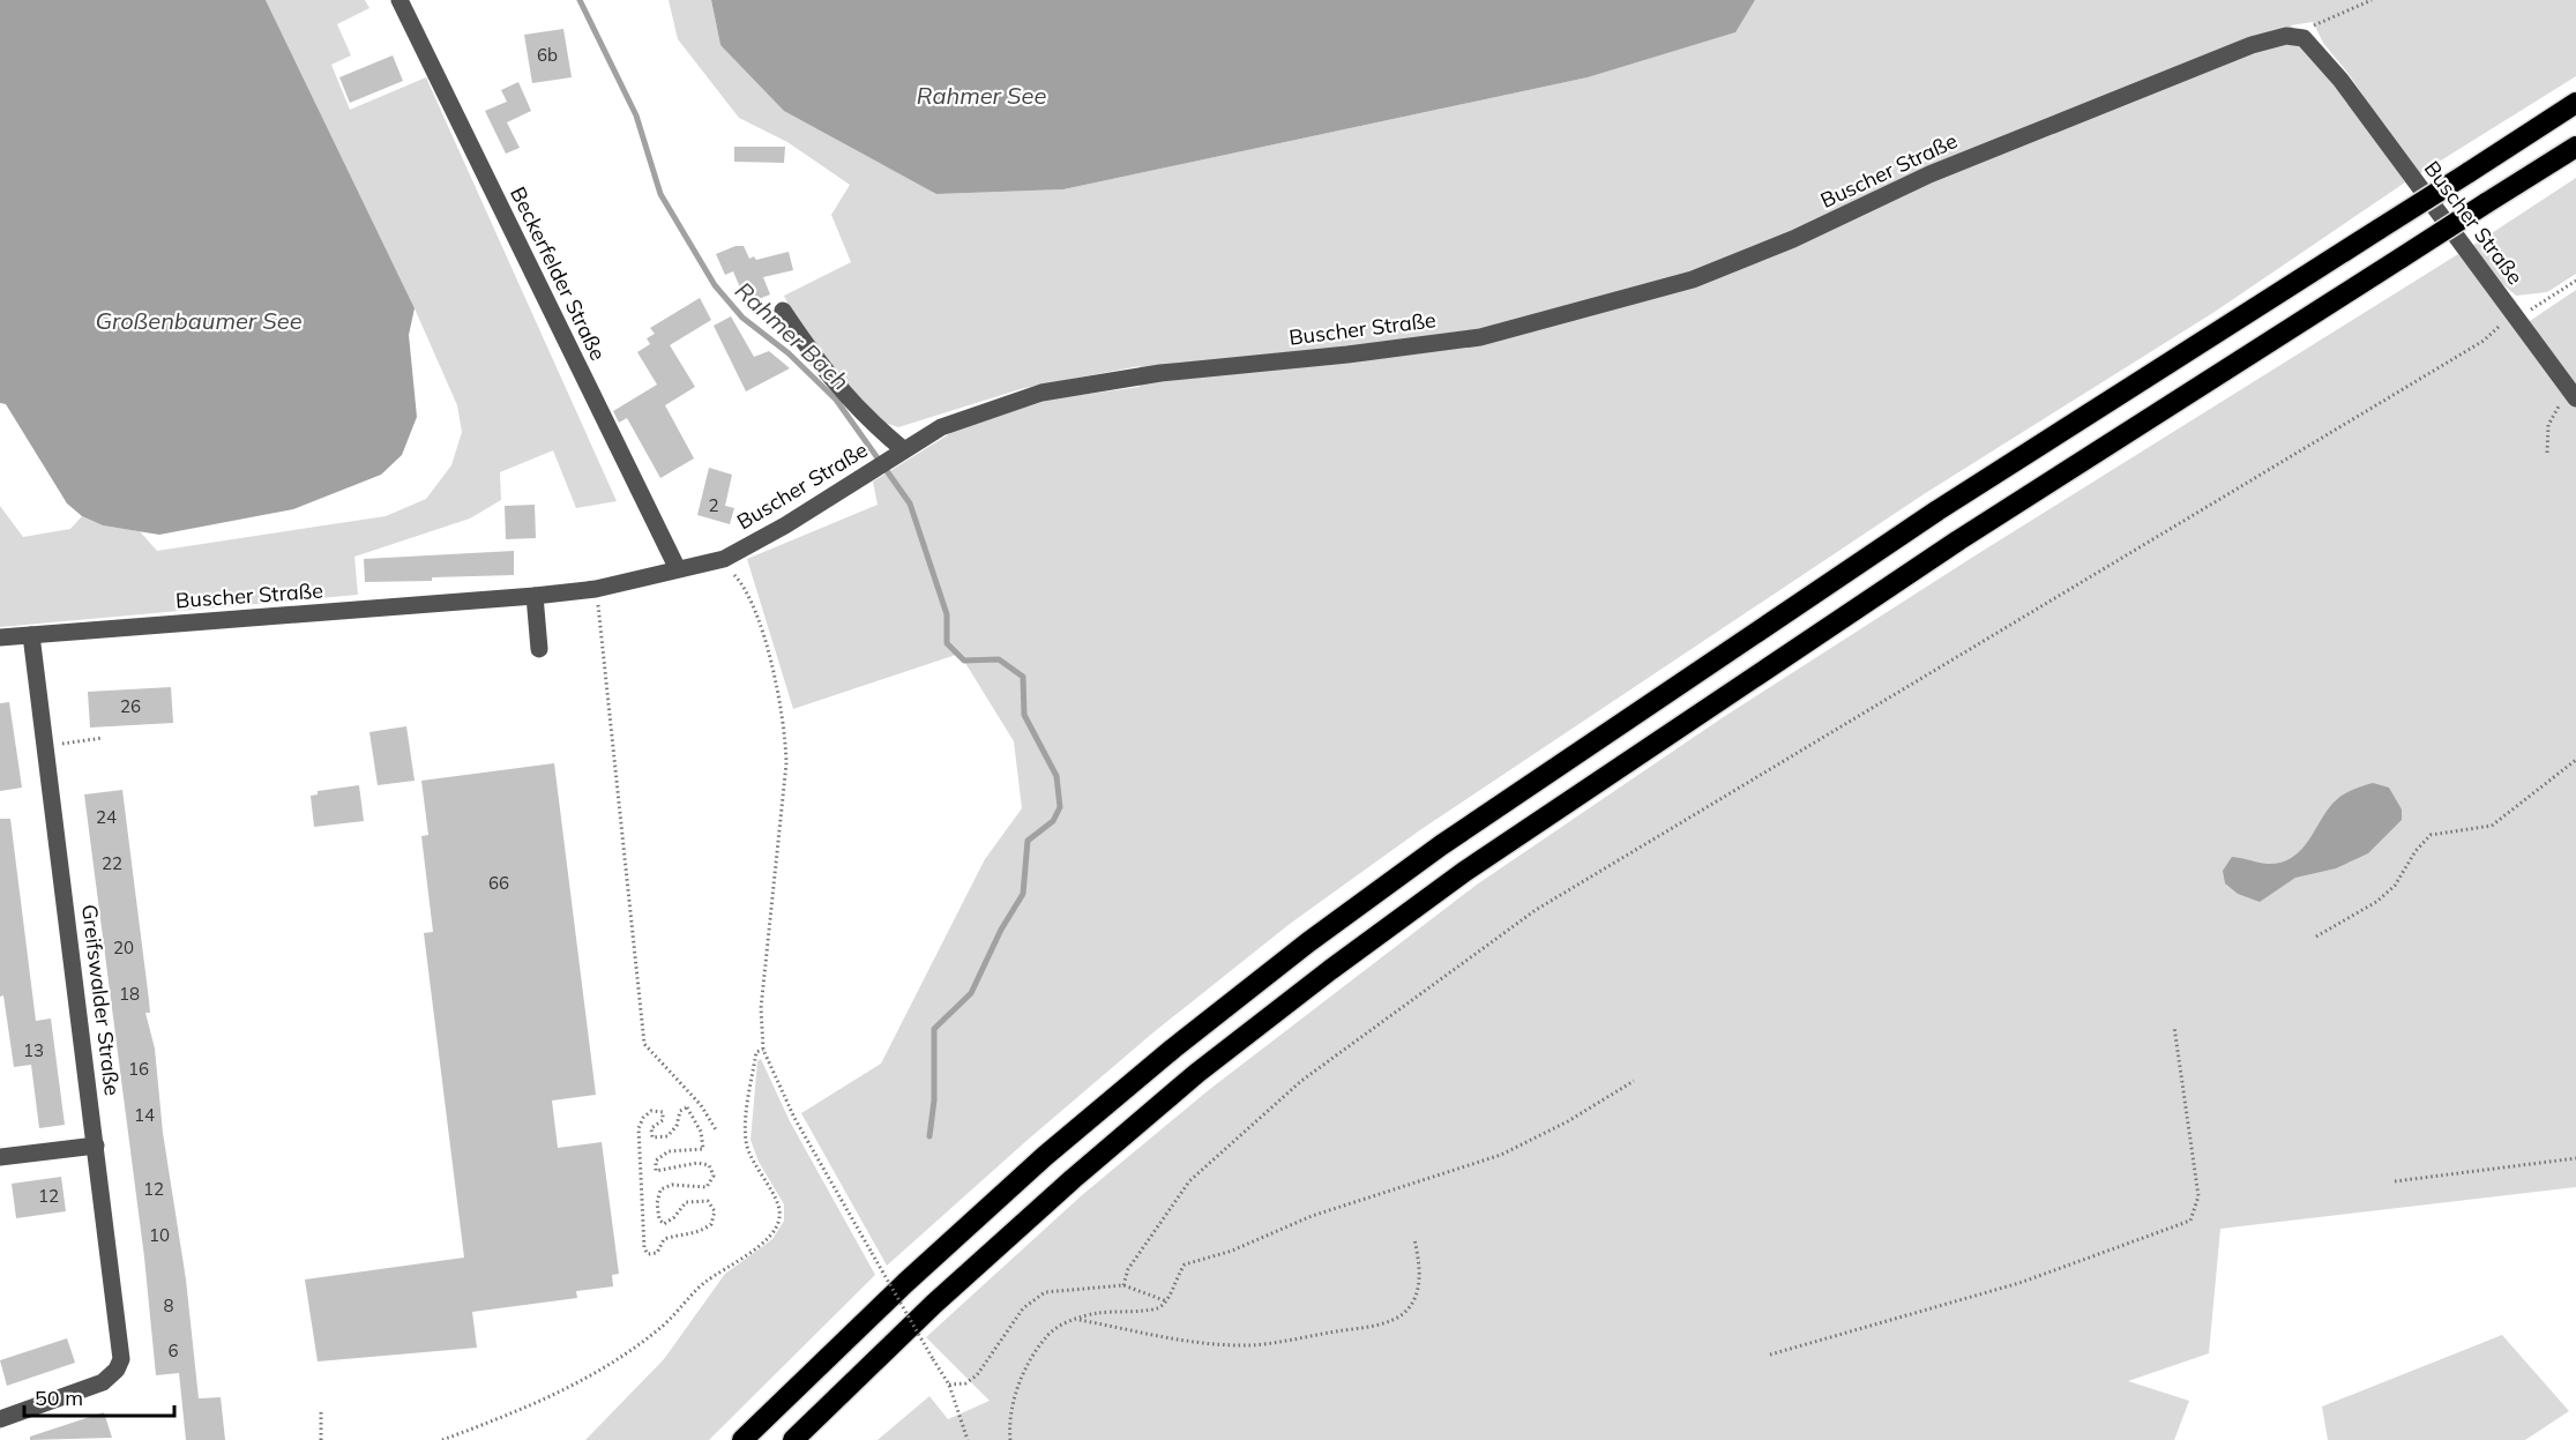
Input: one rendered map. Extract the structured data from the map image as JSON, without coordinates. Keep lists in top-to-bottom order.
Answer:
{
  "streets": {
    "street": ["Buscher Straße", "Beckerfelder Straße", "Greifswalder Straße"]
  },
  "crossings": [
    ["Buscher Straße", "Beckerfelder Straße"],
    ["Buscher Straße", "Greifswalder Straße"]
  ],
  "water": ["Rahmer See", "Großenbaumer See", "Rahmer Bach"],
  "house_numbers": [
    "6b",
    "2",
    "26",
    "24",
    "22",
    "66",
    "20",
    "18",
    "13",
    "16",
    "14",
    "12",
    "12",
    "10",
    "8",
    "6"
  ],
  "scale_bar": "50 m"
}
